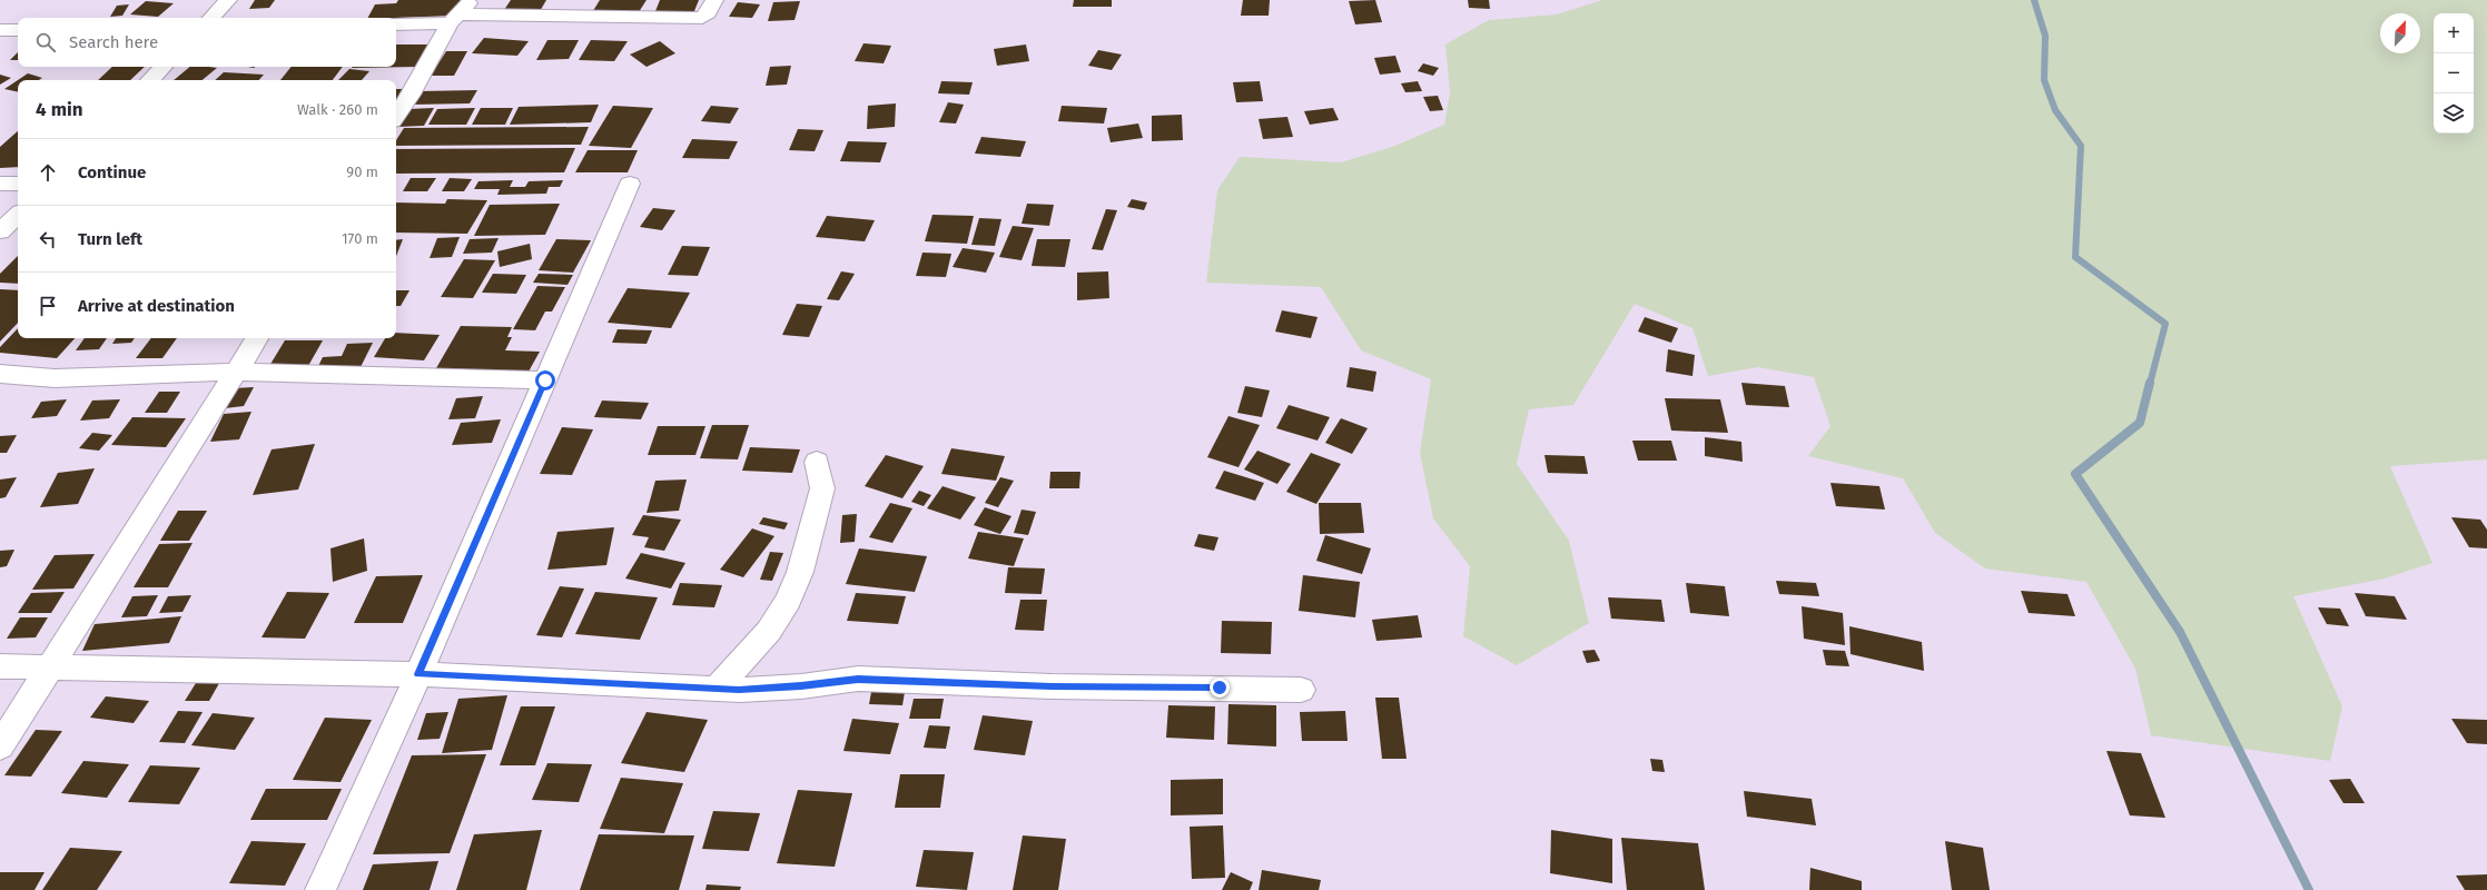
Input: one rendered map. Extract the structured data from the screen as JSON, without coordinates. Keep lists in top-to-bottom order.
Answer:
{
  "north": "top right",
  "page": {
    "map_buttons": ["+", "−"],
    "search": "Search here",
    "heading": ["4 min", "Walk · 260 m"],
    "list": [
      ["Continue", "90 m"],
      ["Turn left", "170 m"],
      "Arrive at destination"
    ]
  }
}
